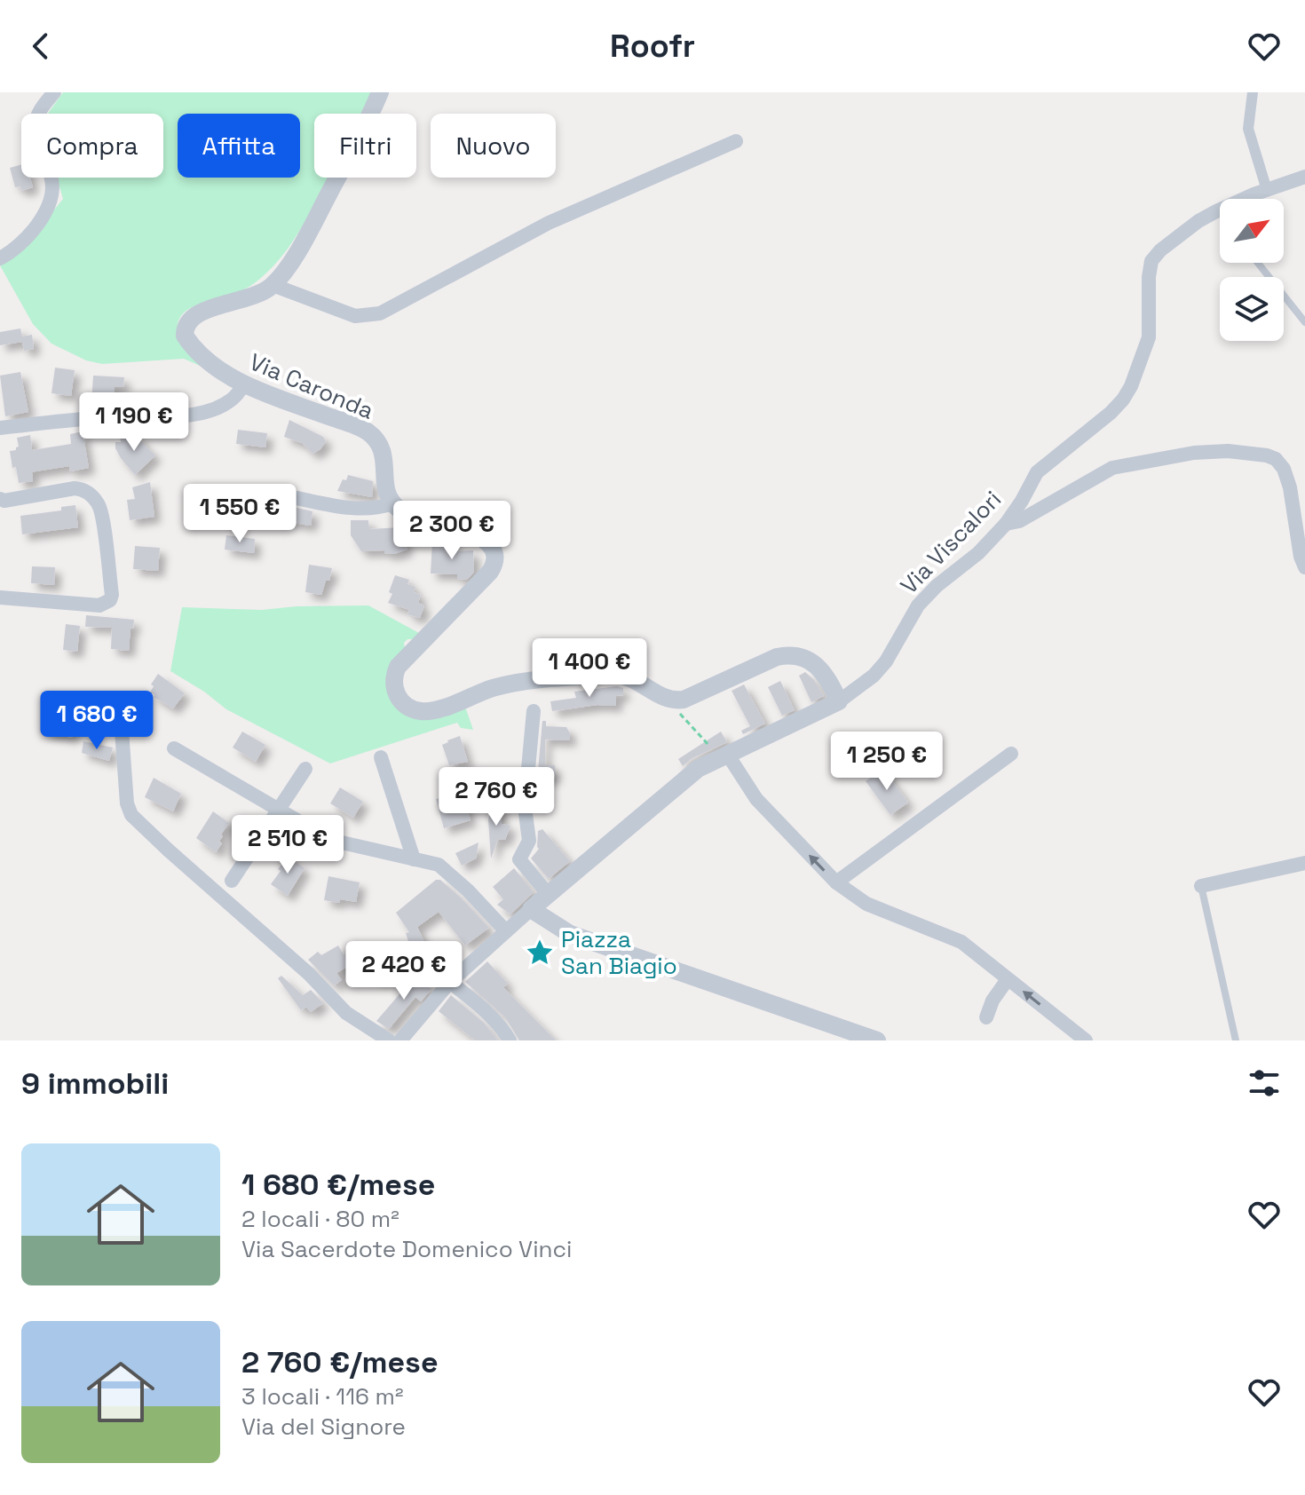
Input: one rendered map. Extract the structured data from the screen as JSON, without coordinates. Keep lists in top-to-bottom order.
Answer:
{
  "streets": {
    "street": ["Via Caronda", "Via Viscalori"]
  },
  "places": {
    "place": ["Piazza San Biagio"]
  },
  "north": "top right",
  "page": {
    "header": "Roofr",
    "chip": [
      "Compra",
      "Affitta",
      "Filtri",
      "Nuovo"
    ],
    "price": [
      "1 190 €",
      "1 550 €",
      "2 300 €",
      "1 400 €",
      "1 680 €",
      "1 250 €",
      "2 760 €",
      "2 510 €",
      "2 420 €"
    ],
    "heading": "9 immobili",
    "list": [
      {
        "name": "1 680 €/mese",
        "note": "2 locali · 80 m² · Via Sacerdote Domenico Vinci"
      },
      {
        "name": "2 760 €/mese",
        "note": "3 locali · 116 m² · Via del Signore"
      }
    ]
  }
}
